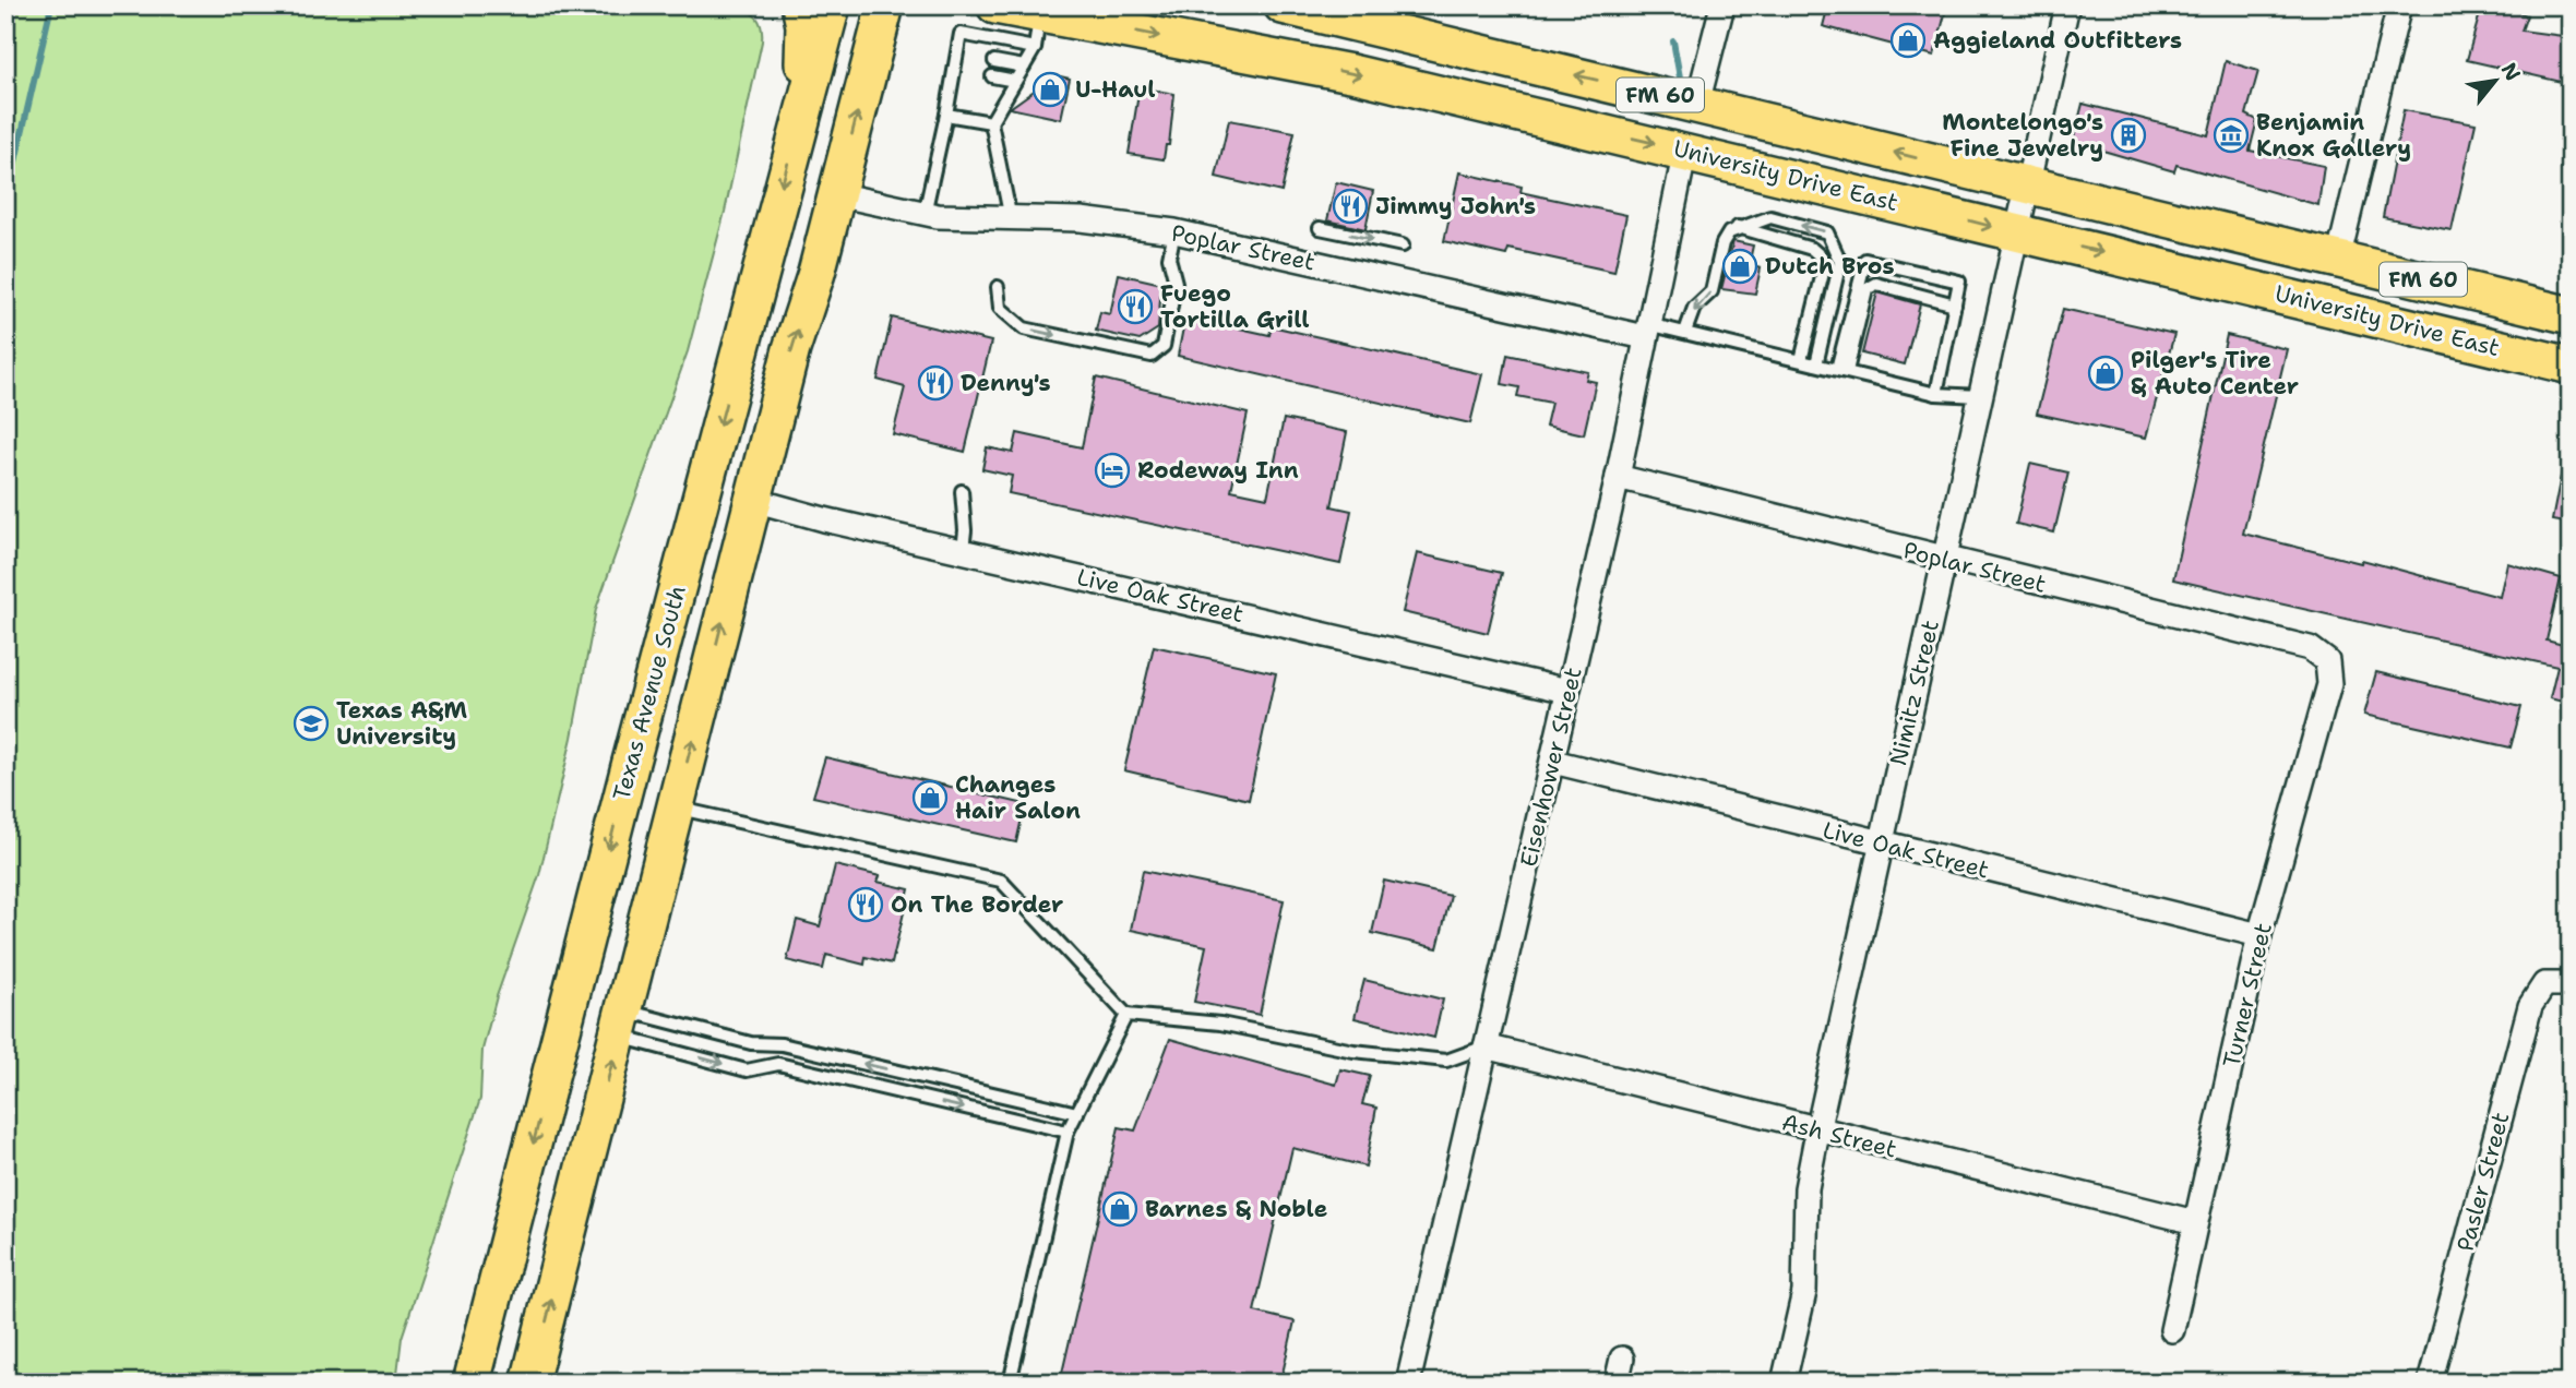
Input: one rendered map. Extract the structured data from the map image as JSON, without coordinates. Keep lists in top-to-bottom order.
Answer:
{
  "streets": {
    "main road": ["FM 60", "University Drive East", "Texas Avenue South"],
    "street": [
      "Poplar Street",
      "Live Oak Street",
      "Nimitz Street",
      "Eisenhower Street",
      "Turner Street",
      "Ash Street",
      "Pasler Street"
    ]
  },
  "crossings": [
    ["University Drive East", "Nimitz Street"],
    ["University Drive East", "Eisenhower Street"],
    ["Poplar Street", "Nimitz Street"],
    ["Poplar Street", "Eisenhower Street"],
    ["Poplar Street", "Turner Street"],
    ["Live Oak Street", "Nimitz Street"],
    ["Live Oak Street", "Eisenhower Street"],
    ["Live Oak Street", "Turner Street"],
    ["Nimitz Street", "Ash Street"],
    ["Eisenhower Street", "Ash Street"],
    ["Turner Street", "Ash Street"]
  ],
  "places": {
    "shop": [
      "Aggieland Outfitters",
      "U-Haul",
      "Dutch Bros",
      "Pilger's Tire & Auto Center",
      "Changes Hair Salon",
      "Barnes & Noble"
    ],
    "building": ["Montelongo's Fine Jewelry"],
    "museum": ["Benjamin Knox Gallery"],
    "restaurant": [
      "Jimmy John's",
      "Fuego Tortilla Grill",
      "Denny's",
      "On The Border"
    ],
    "hotel": ["Rodeway Inn"],
    "school or university": ["Texas A&M University"]
  },
  "north": "top right"
}
